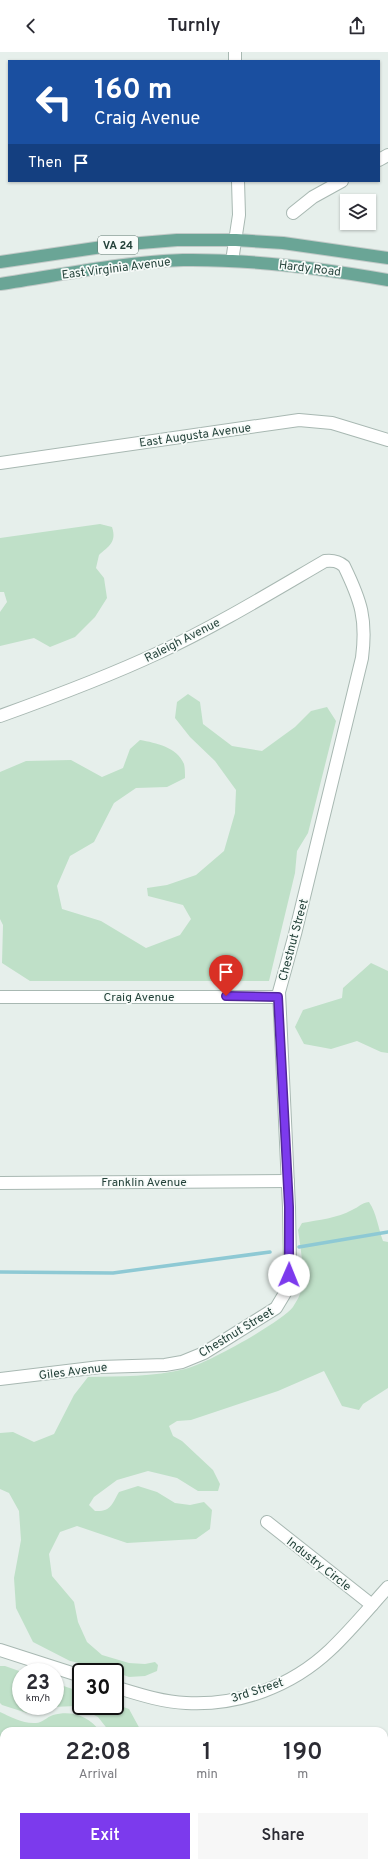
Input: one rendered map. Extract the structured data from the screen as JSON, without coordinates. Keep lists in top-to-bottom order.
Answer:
{
  "streets": {
    "main road": ["VA 24", "East Virginia Avenue", "Hardy Road"],
    "street": [
      "East Augusta Avenue",
      "Raleigh Avenue",
      "Chestnut Street",
      "Craig Avenue",
      "Franklin Avenue",
      "Giles Avenue",
      "Industry Circle",
      "3rd Street"
    ]
  },
  "crossings": [
    ["East Virginia Avenue", "Hardy Road"],
    ["Raleigh Avenue", "Chestnut Street"],
    ["Chestnut Street", "Craig Avenue"],
    ["Chestnut Street", "Franklin Avenue"],
    ["Chestnut Street", "Giles Avenue"],
    ["Industry Circle", "3rd Street"]
  ],
  "page": {
    "header": "Turnly",
    "turn": ["160 m", "Craig Avenue"],
    "then": "Then",
    "speed": "23 km/h",
    "limit": "30",
    "eta": [
      "22:08",
      "Arrival",
      "1",
      "min",
      "190",
      "m"
    ],
    "buttons": ["Exit", "Share"]
  }
}
